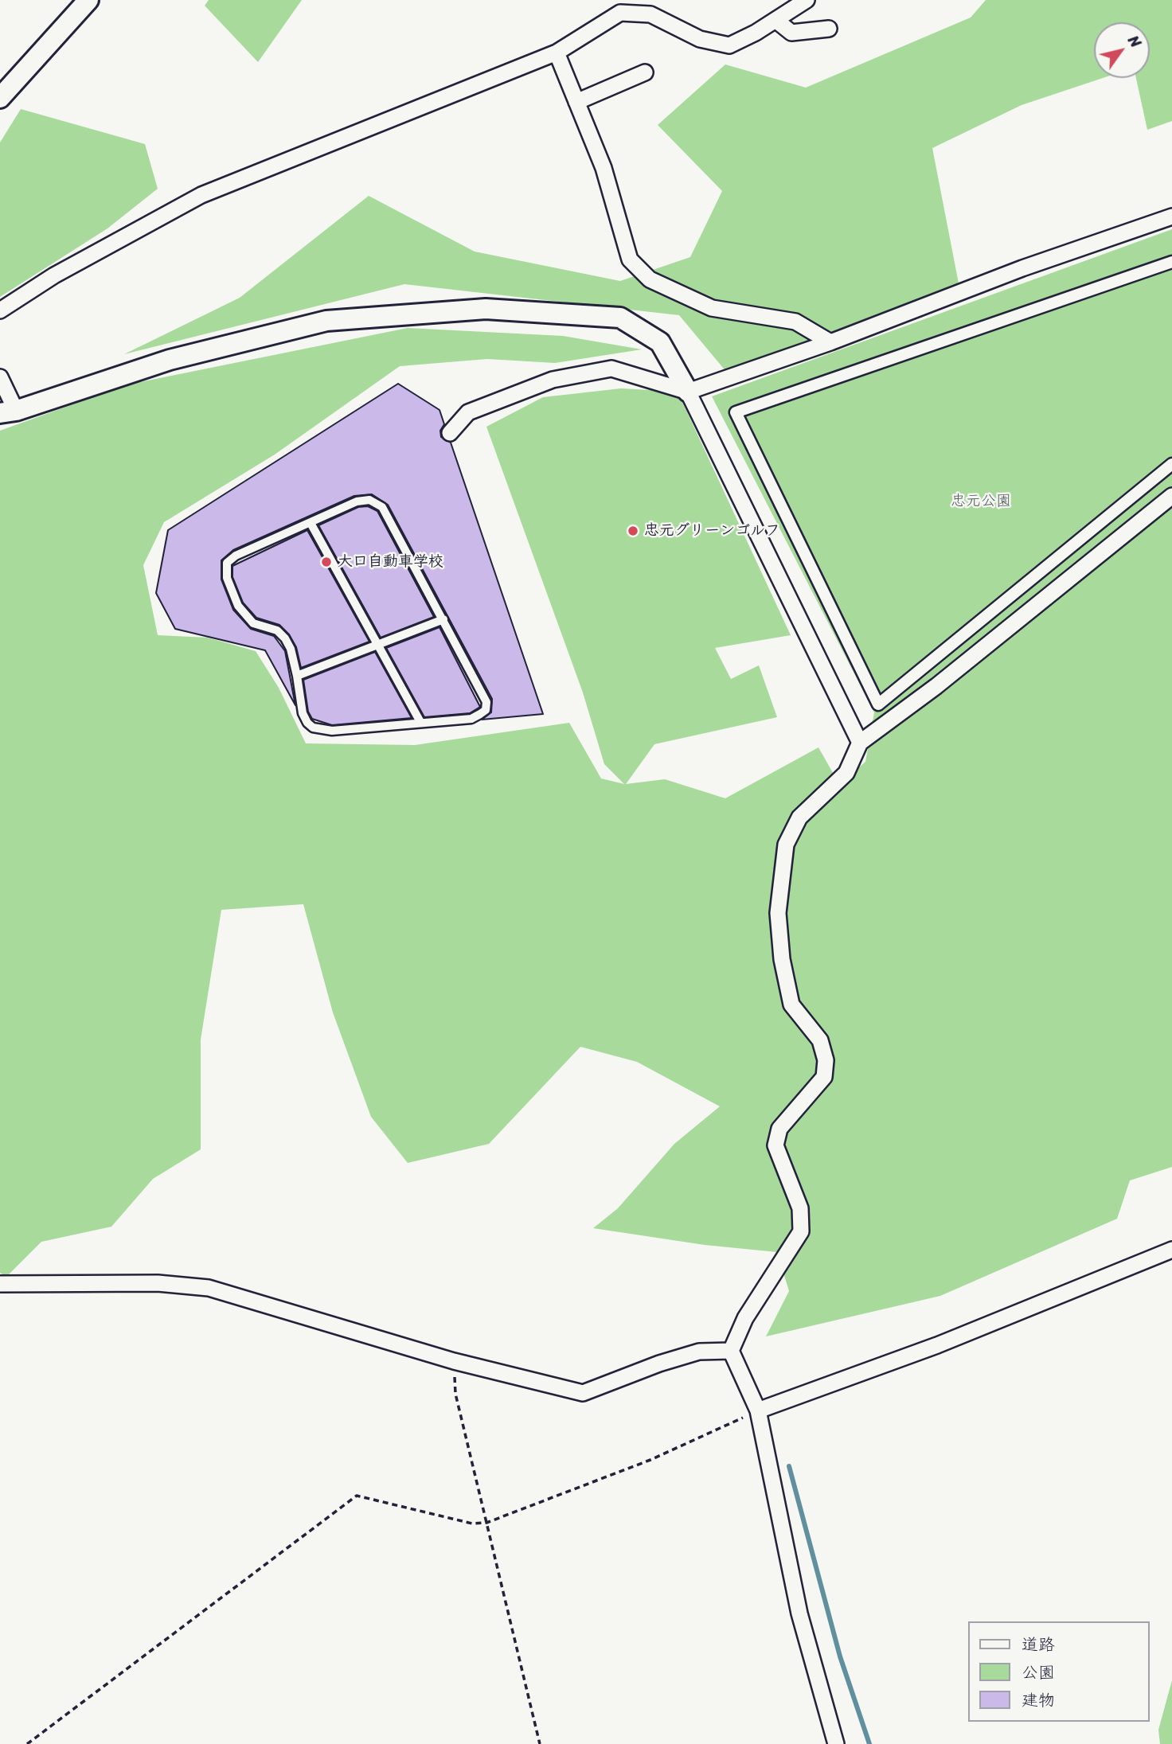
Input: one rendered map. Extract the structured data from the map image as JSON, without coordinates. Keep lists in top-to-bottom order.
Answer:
{
  "parks": ["忠元公園"],
  "places": ["忠元グリーンゴルフ", "大口自動車学校"],
  "legend": ["道路", "公園", "建物"],
  "north": "top right"
}
